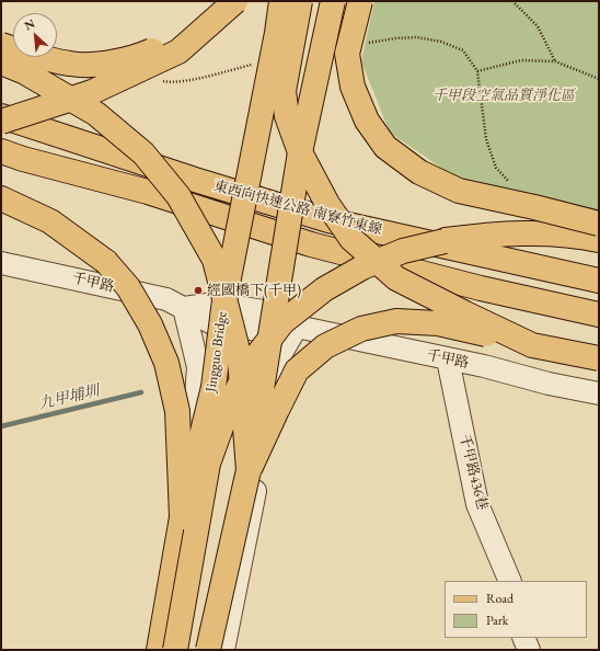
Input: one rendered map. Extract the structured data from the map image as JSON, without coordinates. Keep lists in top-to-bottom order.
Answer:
{
  "streets": {
    "main road": ["東西向快速公路 南寮竹東線", "Jingguo Bridge"],
    "street": ["千甲路", "千甲路436巷"]
  },
  "crossings": [
    ["千甲路", "千甲路436巷"]
  ],
  "water": ["九甲埔圳"],
  "parks": ["千甲段空氣品質淨化區"],
  "places": ["經國橋下(千甲)"],
  "legend": ["Road", "Park"],
  "north": "top left"
}
